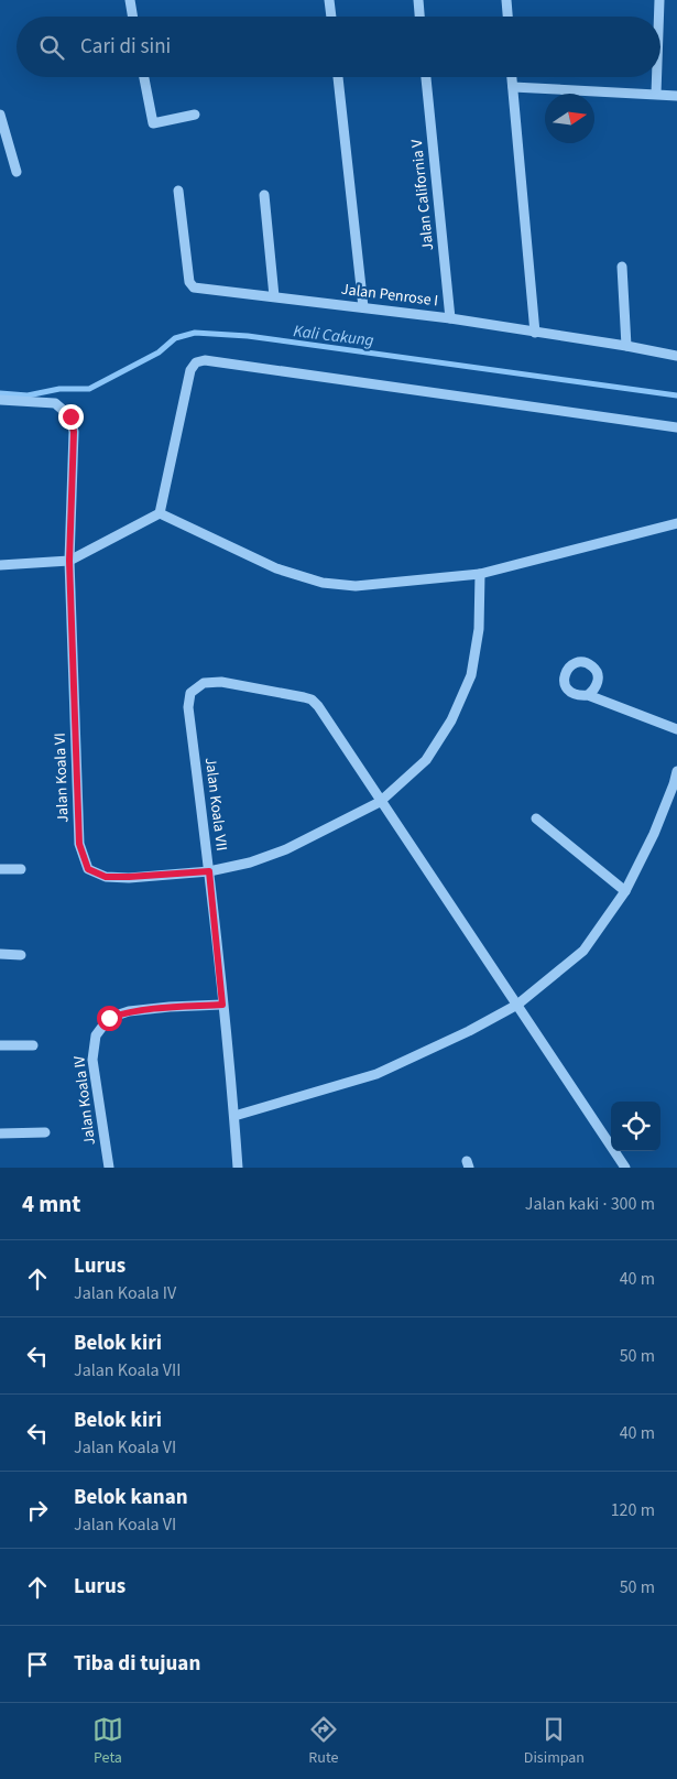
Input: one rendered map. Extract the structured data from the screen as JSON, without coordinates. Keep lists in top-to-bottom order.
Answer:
{
  "streets": {
    "street": [
      "Jalan California V",
      "Jalan Penrose I",
      "Jalan Koala VI",
      "Jalan Koala VII",
      "Jalan Koala IV"
    ]
  },
  "crossings": [
    ["Jalan California V", "Jalan Penrose I"],
    ["Jalan Koala VI", "Jalan Koala VII"],
    ["Jalan Koala VII", "Jalan Koala IV"]
  ],
  "water": ["Kali Cakung"],
  "north": "right",
  "page": {
    "search": "Cari di sini",
    "heading": ["4 mnt", "Jalan kaki · 300 m"],
    "list": [
      ["Lurus", "Jalan Koala IV", "40 m"],
      ["Belok kiri", "Jalan Koala VII", "50 m"],
      ["Belok kiri", "Jalan Koala VI", "40 m"],
      ["Belok kanan", "Jalan Koala VI", "120 m"],
      ["Lurus", "50 m"],
      "Tiba di tujuan"
    ],
    "nav": ["Peta", "Rute", "Disimpan"]
  }
}
